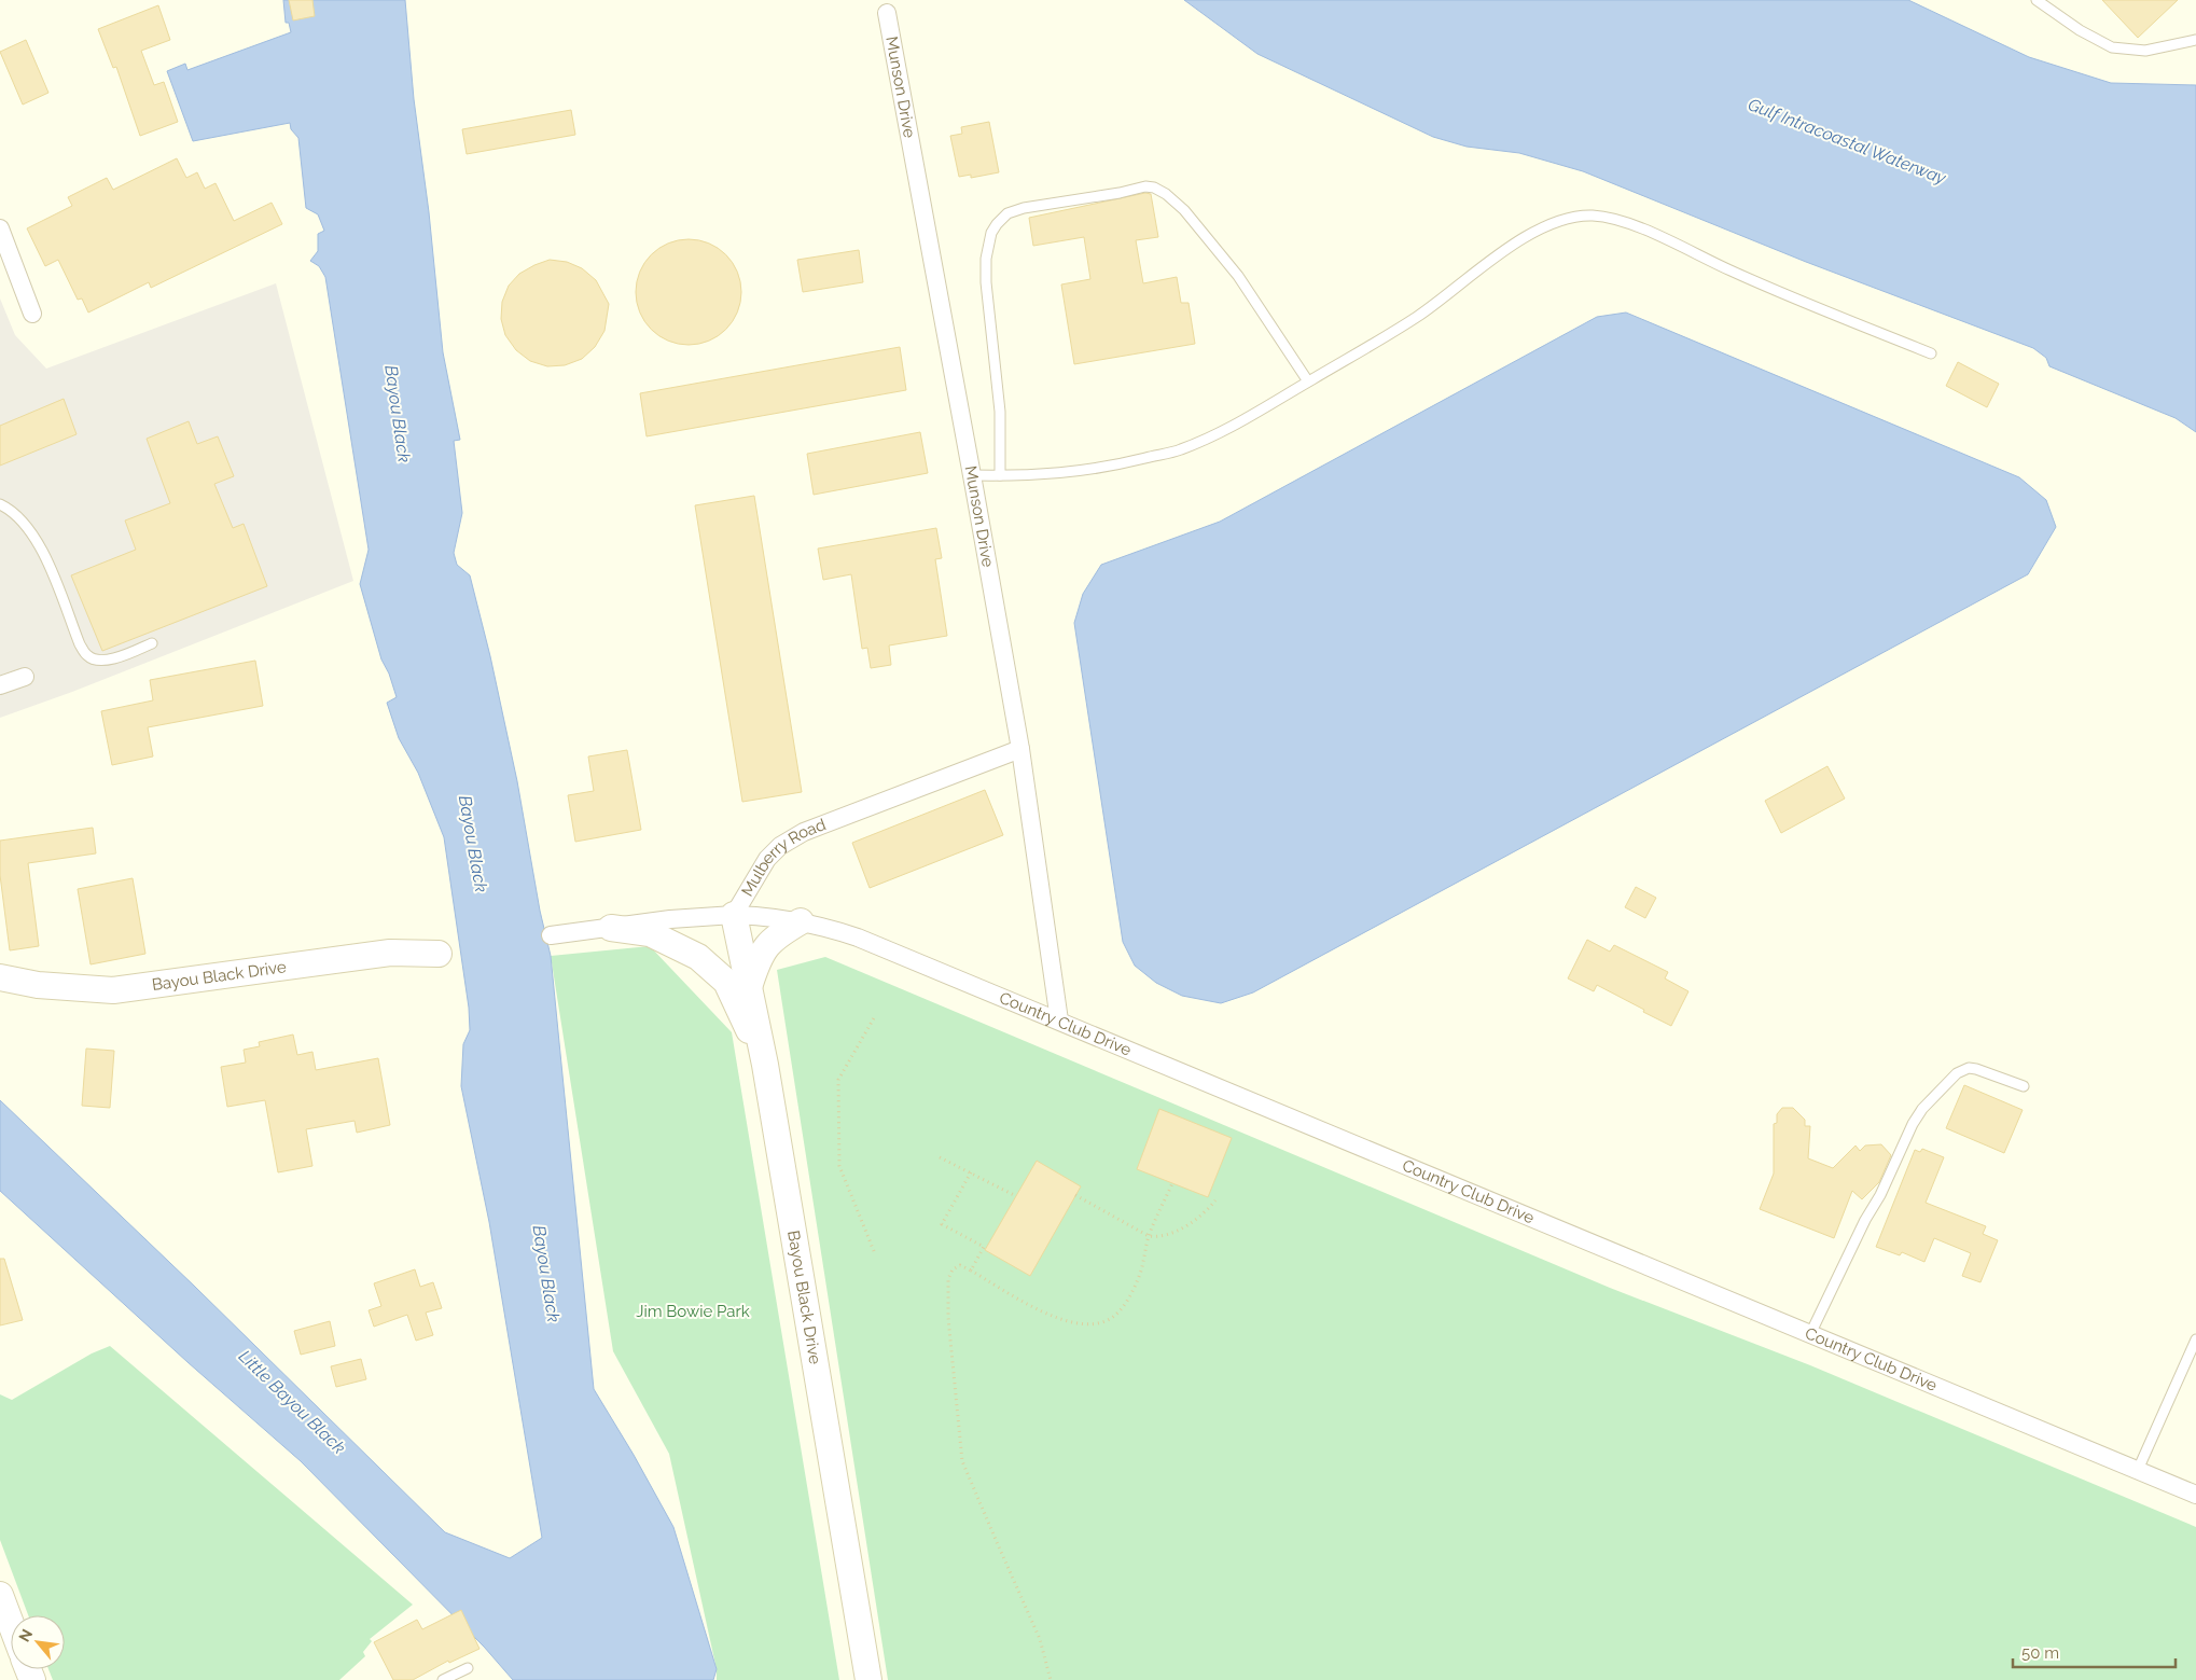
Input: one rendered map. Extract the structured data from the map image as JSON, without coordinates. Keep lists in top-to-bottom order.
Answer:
{
  "streets": {
    "street": [
      "Munson Drive",
      "Mulberry Road",
      "Bayou Black Drive",
      "Country Club Drive"
    ]
  },
  "crossings": [
    ["Munson Drive", "Mulberry Road"],
    ["Munson Drive", "Country Club Drive"],
    ["Mulberry Road", "Bayou Black Drive"],
    ["Mulberry Road", "Country Club Drive"],
    ["Bayou Black Drive", "Country Club Drive"]
  ],
  "water": ["Gulf Intracoastal Waterway", "Bayou Black", "Little Bayou Black"],
  "parks": ["Jim Bowie Park"],
  "scale_bar": "50 m",
  "north": "top left"
}
